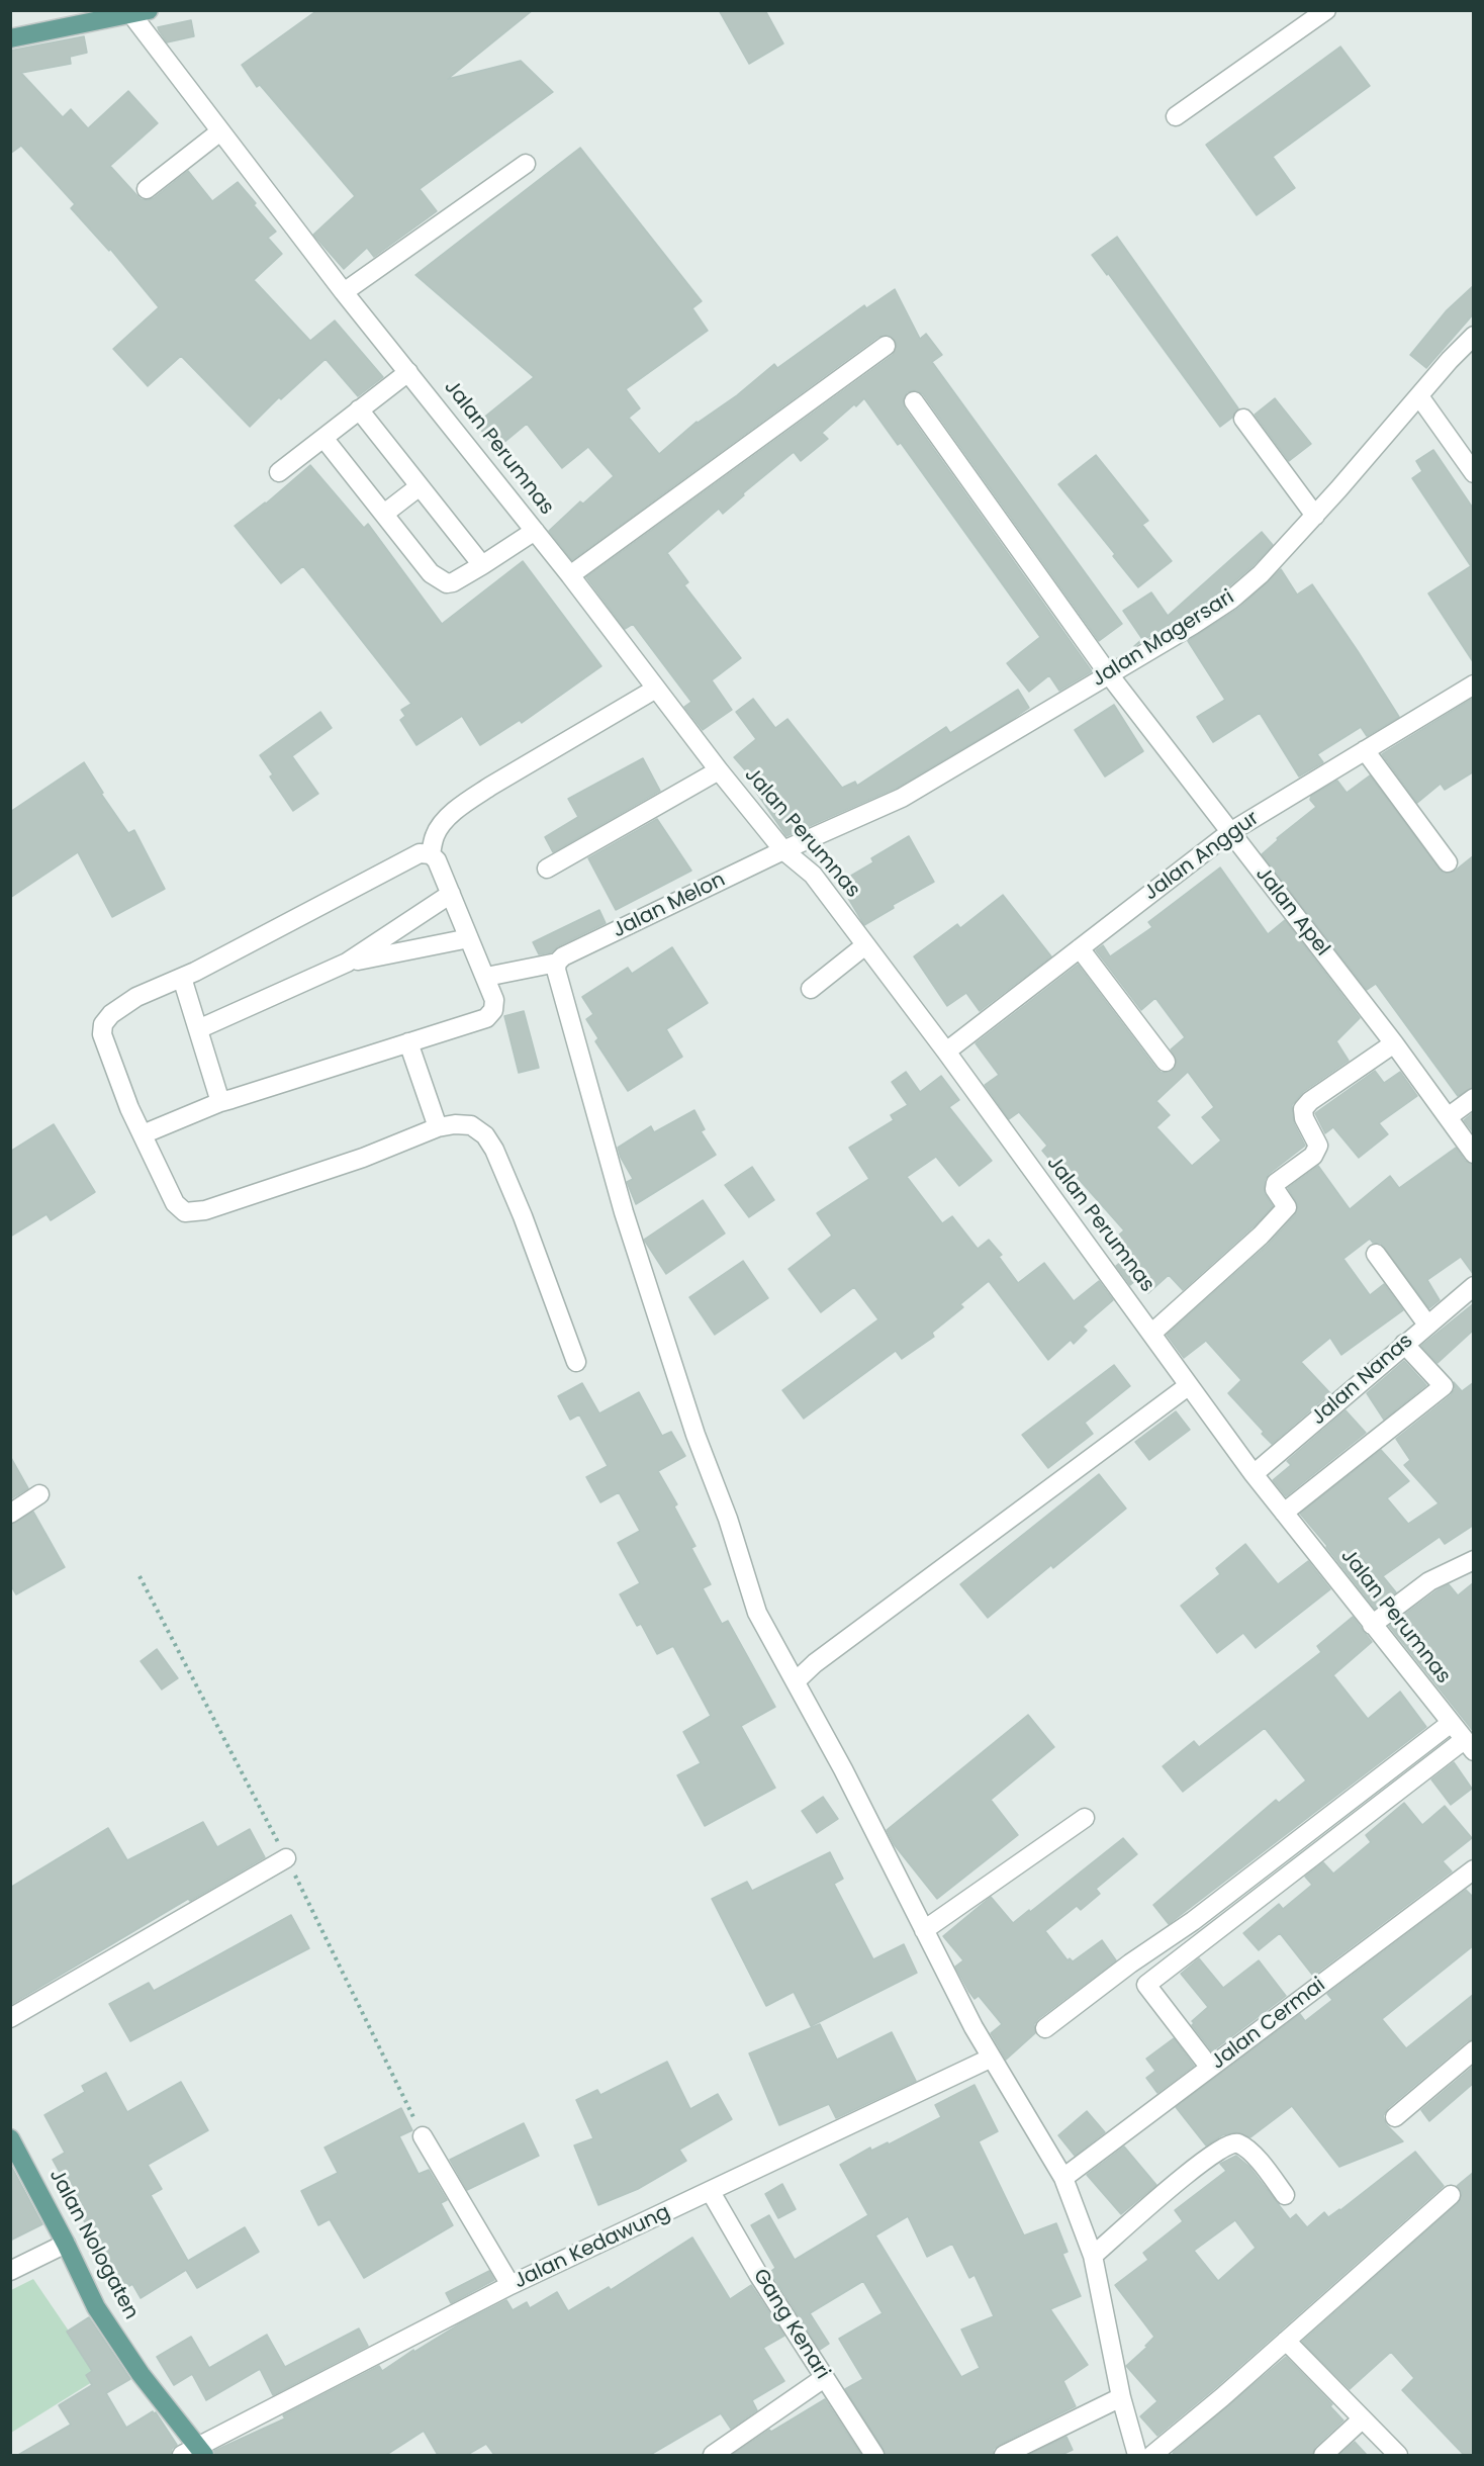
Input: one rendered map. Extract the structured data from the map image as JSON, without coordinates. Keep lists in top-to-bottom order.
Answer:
{
  "streets": {
    "main road": ["Jalan Nologaten"],
    "street": [
      "Jalan Perumnas",
      "Jalan Magersari",
      "Jalan Anggur",
      "Jalan Melon",
      "Jalan Apel",
      "Jalan Nanas",
      "Jalan Cermai",
      "Jalan Kedawung",
      "Gang Kenari"
    ]
  },
  "crossings": [
    ["Jalan Perumnas", "Jalan Magersari"],
    ["Jalan Perumnas", "Jalan Anggur"],
    ["Jalan Perumnas", "Jalan Melon"],
    ["Jalan Perumnas", "Jalan Nanas"],
    ["Jalan Magersari", "Jalan Melon"],
    ["Jalan Magersari", "Jalan Apel"],
    ["Jalan Anggur", "Jalan Apel"],
    ["Jalan Nologaten", "Jalan Kedawung"],
    ["Jalan Kedawung", "Gang Kenari"]
  ]
}
